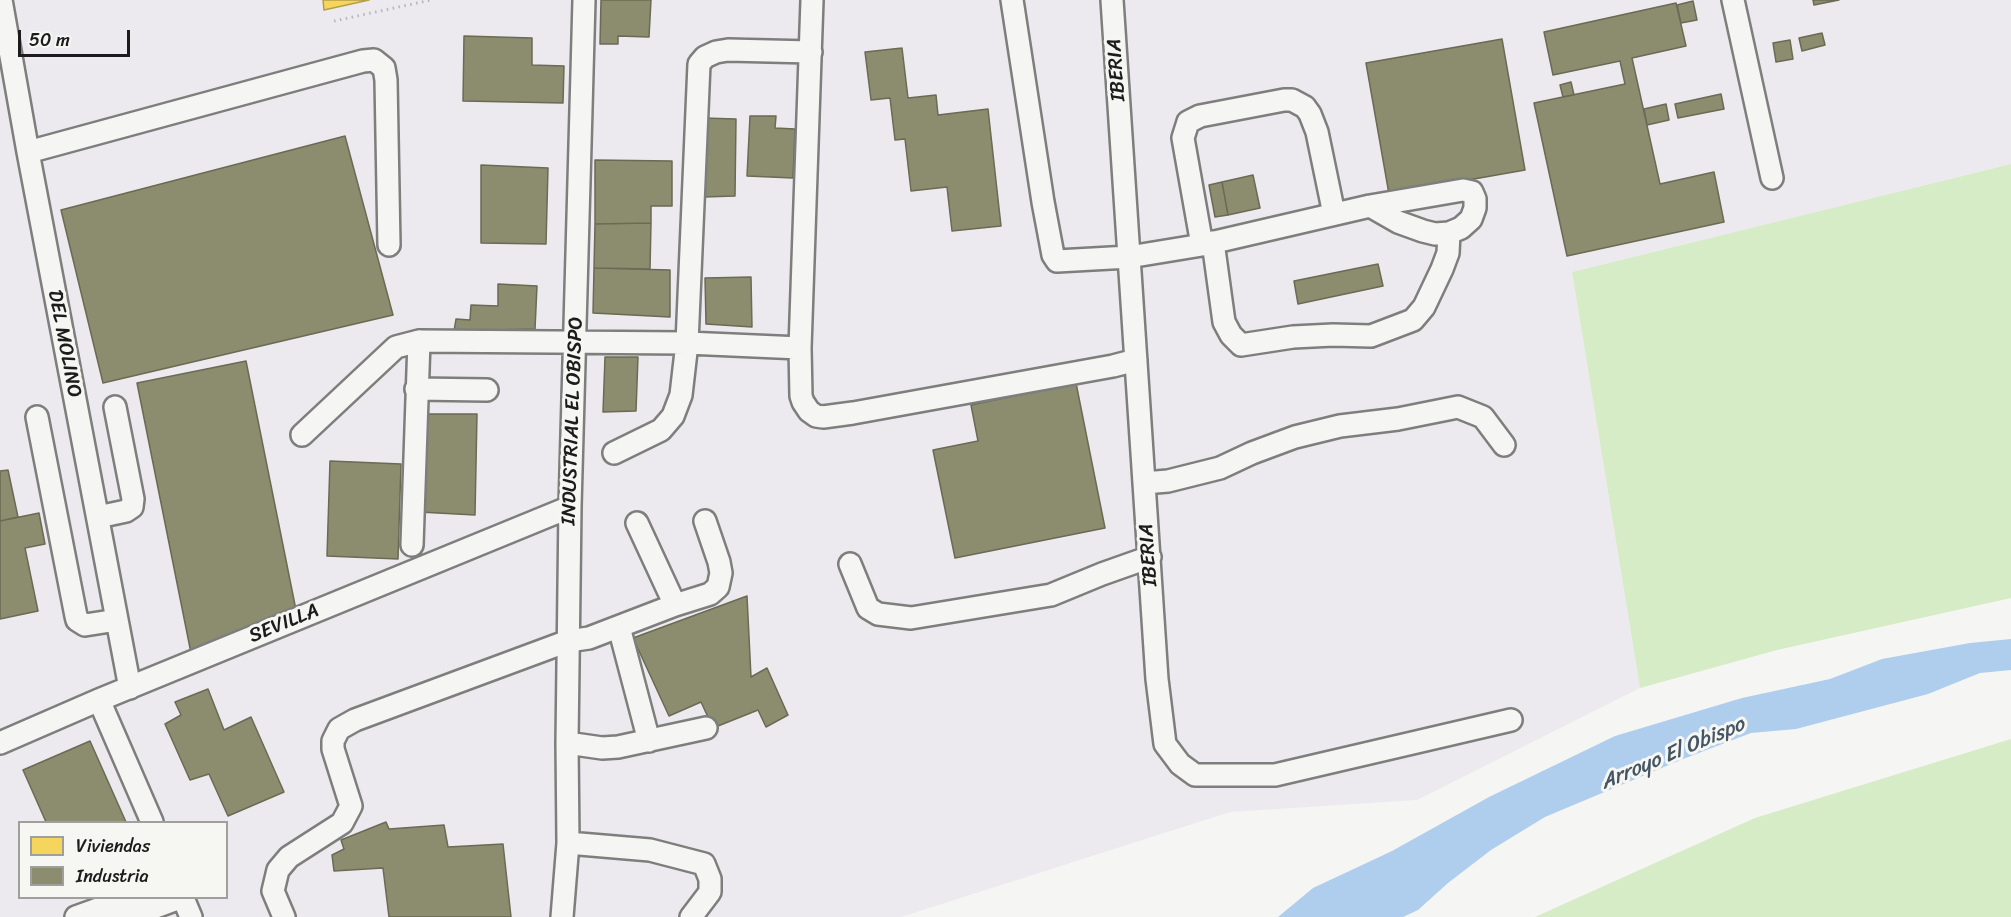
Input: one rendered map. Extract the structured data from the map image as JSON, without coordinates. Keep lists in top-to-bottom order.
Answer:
{
  "streets": {
    "street": [
      "IBERIA",
      "DEL MOLINO",
      "INDUSTRIAL EL OBISPO",
      "SEVILLA"
    ]
  },
  "crossings": [
    ["DEL MOLINO", "SEVILLA"],
    ["INDUSTRIAL EL OBISPO", "SEVILLA"]
  ],
  "water": ["Arroyo El Obispo"],
  "legend": ["Viviendas", "Industria"],
  "scale_bar": "50 m"
}
